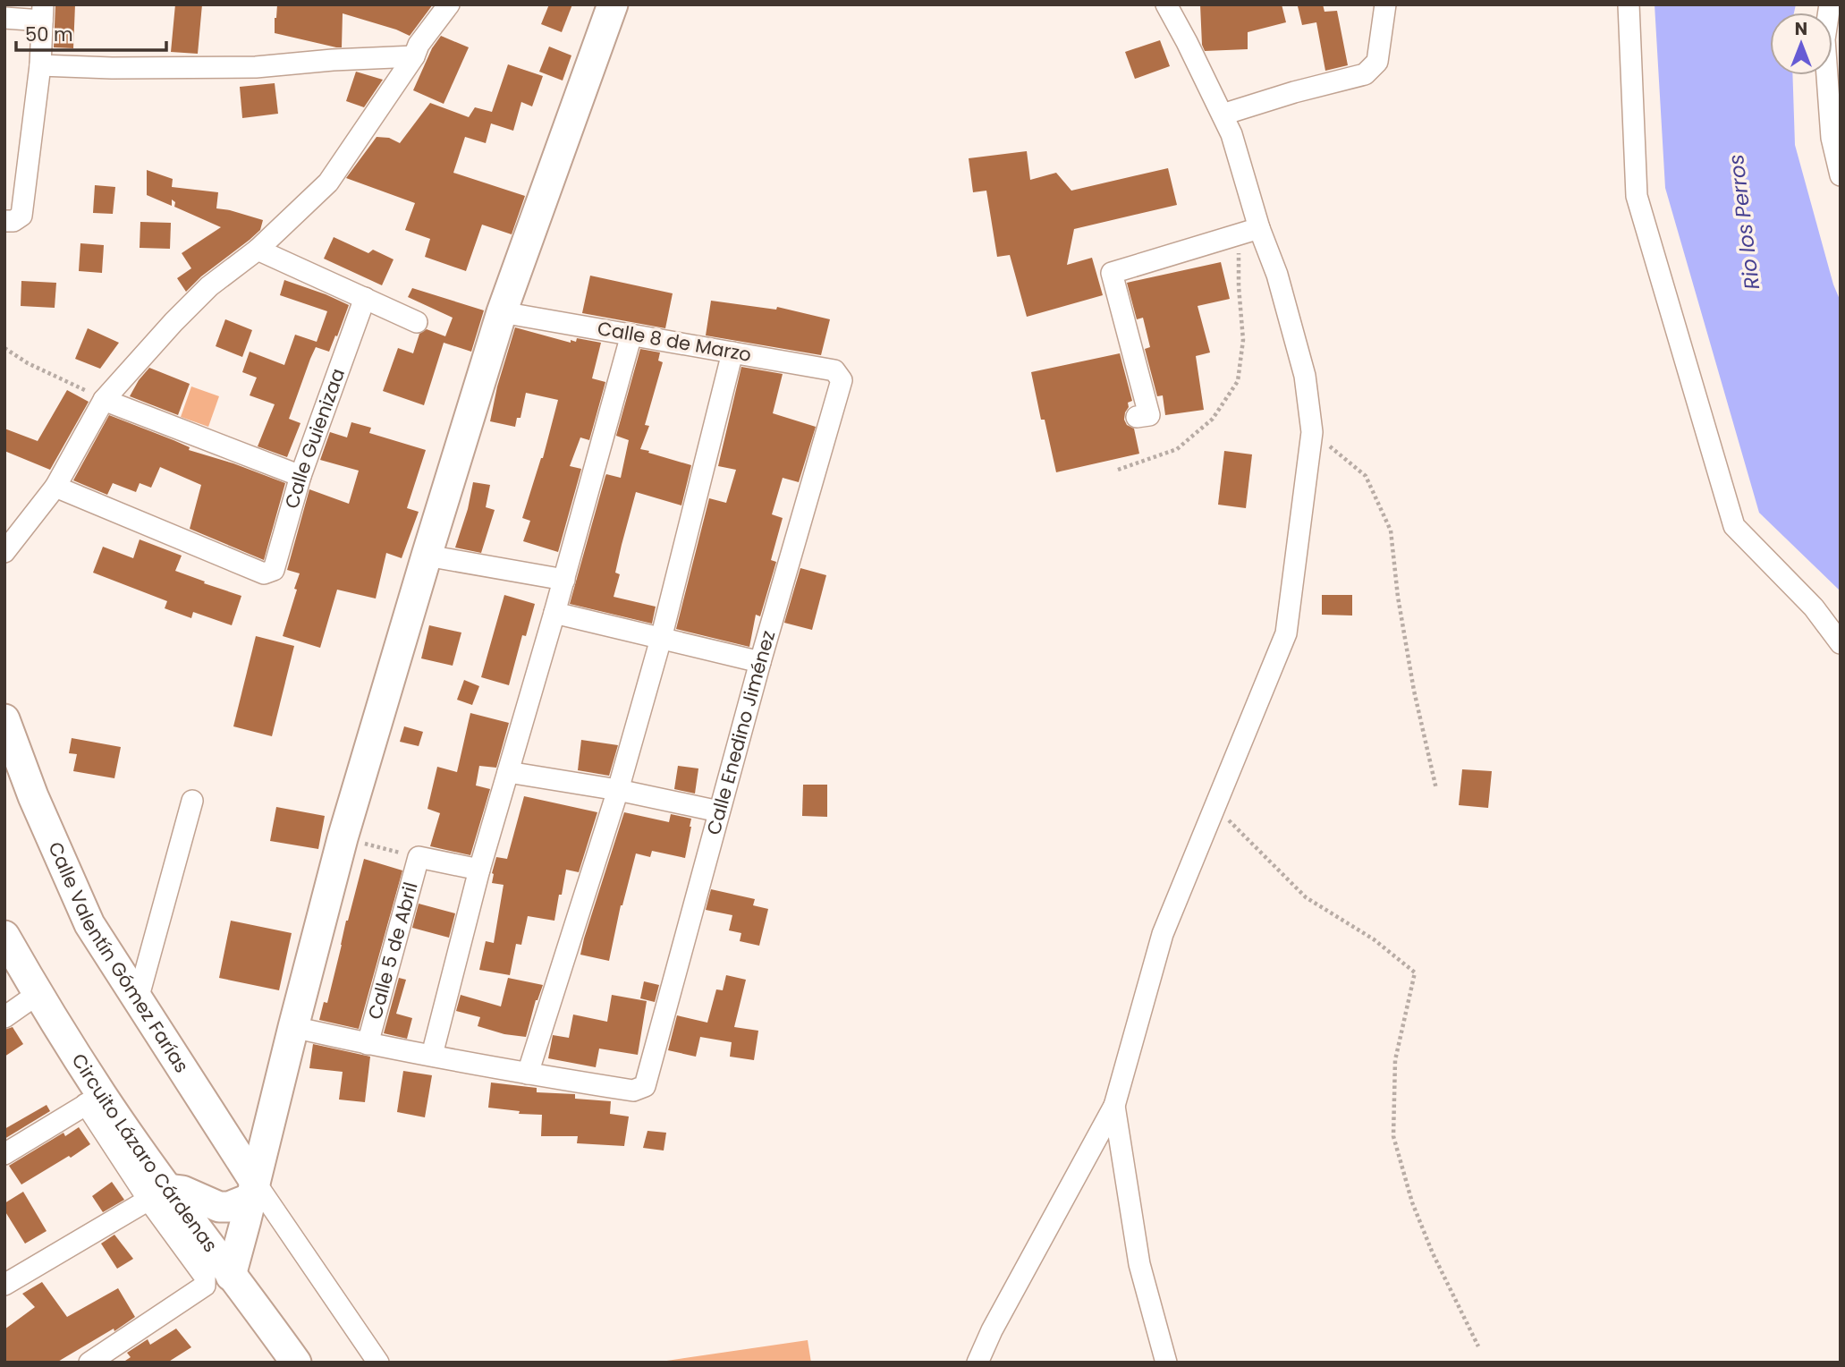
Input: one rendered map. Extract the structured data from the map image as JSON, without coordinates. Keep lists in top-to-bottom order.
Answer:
{
  "streets": {
    "street": [
      "Calle 8 de Marzo",
      "Calle Guienizaa",
      "Calle Enedino Jiménez",
      "Calle 5 de Abril",
      "Calle Valentín Gómez Farías",
      "Circuito Lázaro Cárdenas"
    ]
  },
  "crossings": [
    ["Calle 8 de Marzo", "Calle Enedino Jiménez"]
  ],
  "water": ["Rio los Perros"],
  "scale_bar": "50 m",
  "north": "top"
}
